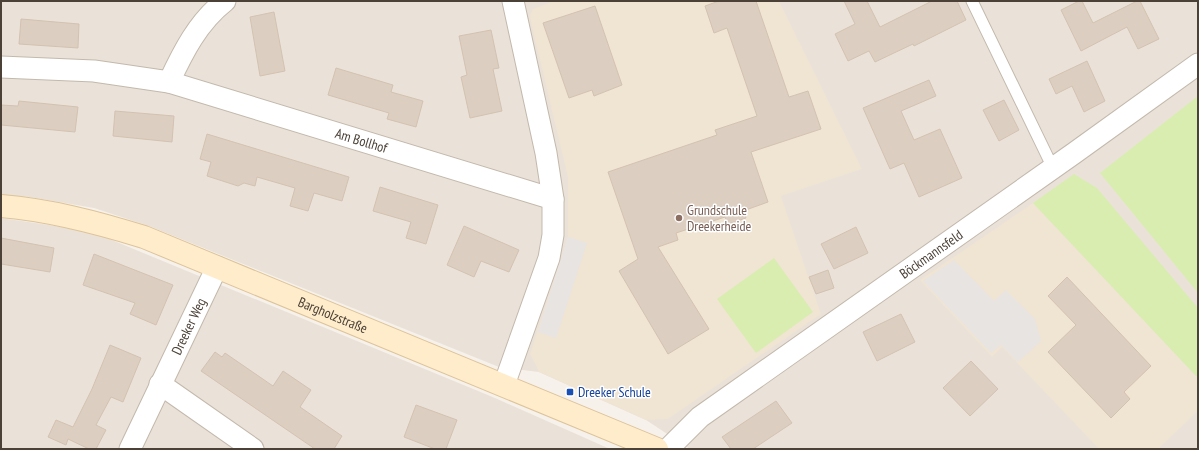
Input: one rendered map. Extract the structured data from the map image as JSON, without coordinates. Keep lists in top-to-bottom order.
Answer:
{
  "streets": {
    "main road": ["Bargholzstraße"],
    "street": ["Am Bollhof", "Böckmannsfeld", "Dreeker Weg"]
  },
  "crossings": [
    ["Bargholzstraße", "Dreeker Weg"]
  ],
  "places": {
    "other": ["Grundschule Dreekerheide"],
    "transit": ["Dreeker Schule"]
  }
}
